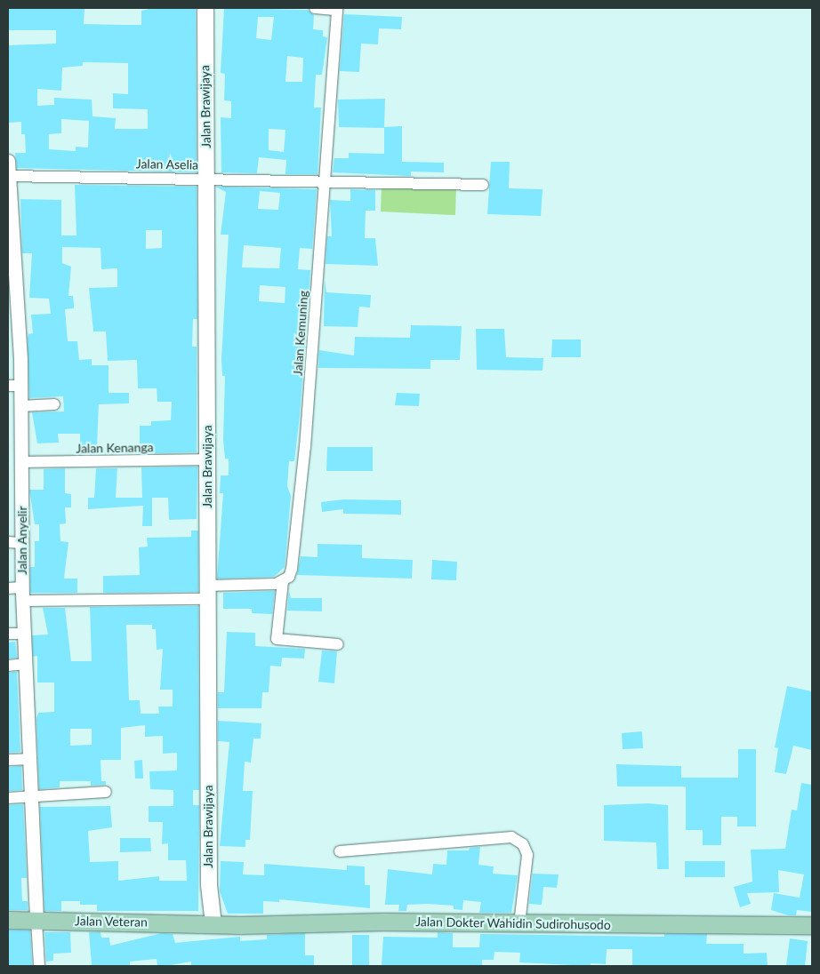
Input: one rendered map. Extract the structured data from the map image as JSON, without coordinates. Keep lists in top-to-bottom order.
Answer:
{
  "streets": {
    "main road": ["Jalan Brawijaya", "Jalan Veteran", "Jalan Dokter Wahidin Sudirohusodo"],
    "street": [
      "Jalan Aselia",
      "Jalan Kemuning",
      "Jalan Kenanga",
      "Jalan Anyelir"
    ]
  },
  "crossings": [
    ["Jalan Brawijaya", "Jalan Aselia"],
    ["Jalan Brawijaya", "Jalan Kenanga"],
    ["Jalan Brawijaya", "Jalan Veteran"],
    ["Jalan Brawijaya", "Jalan Dokter Wahidin Sudirohusodo"],
    ["Jalan Aselia", "Jalan Kemuning"],
    ["Jalan Aselia", "Jalan Anyelir"],
    ["Jalan Kenanga", "Jalan Anyelir"],
    ["Jalan Anyelir", "Jalan Veteran"],
    ["Jalan Veteran", "Jalan Dokter Wahidin Sudirohusodo"]
  ]
}
